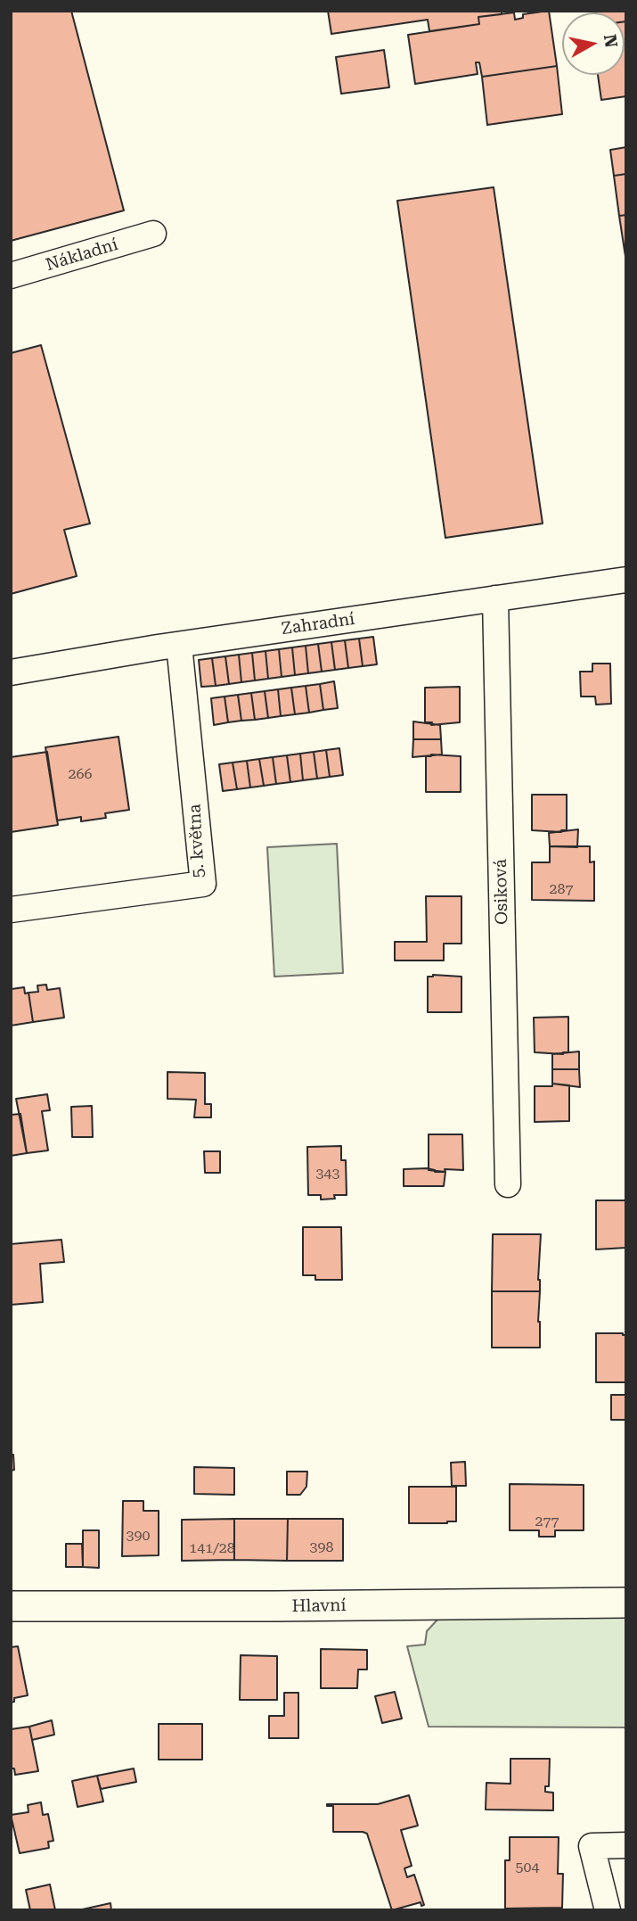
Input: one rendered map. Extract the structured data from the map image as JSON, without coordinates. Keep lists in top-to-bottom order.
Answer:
{
  "streets": {
    "street": [
      "Nákladní",
      "Zahradní",
      "5. května",
      "Osiková",
      "Hlavní"
    ]
  },
  "crossings": [
    ["Zahradní", "5. května"],
    ["Zahradní", "Osiková"]
  ],
  "house_numbers": [
    "266",
    "287",
    "343",
    "277",
    "390",
    "398",
    "141/28",
    "504"
  ],
  "north": "right"
}
